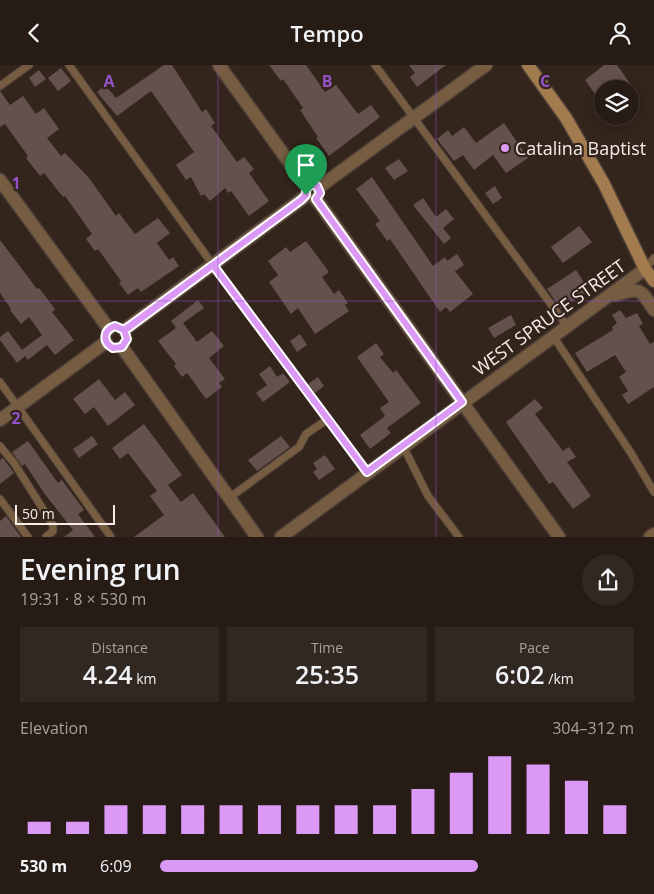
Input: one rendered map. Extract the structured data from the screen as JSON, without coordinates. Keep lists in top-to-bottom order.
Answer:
{
  "streets": {
    "street": ["WEST SPRUCE STREET"]
  },
  "places": ["Catalina Baptist"],
  "scale_bar": "50 m",
  "page": {
    "header": "Tempo",
    "scale": "50 m",
    "heading": ["Evening run", "19:31 · 8 × 530 m"],
    "stats": [
      ["Distance", "4.24 km"],
      ["Time", "25:35"],
      ["Pace", "6:02 /km"]
    ],
    "chart": ["Elevation", "304–312 m"],
    "list": [
      {
        "name": "530 m",
        "note": "6:09"
      }
    ]
  },
  "grid": {
    "columns": ["A", "B", "C"],
    "rows": ["1", "2"]
  }
}
